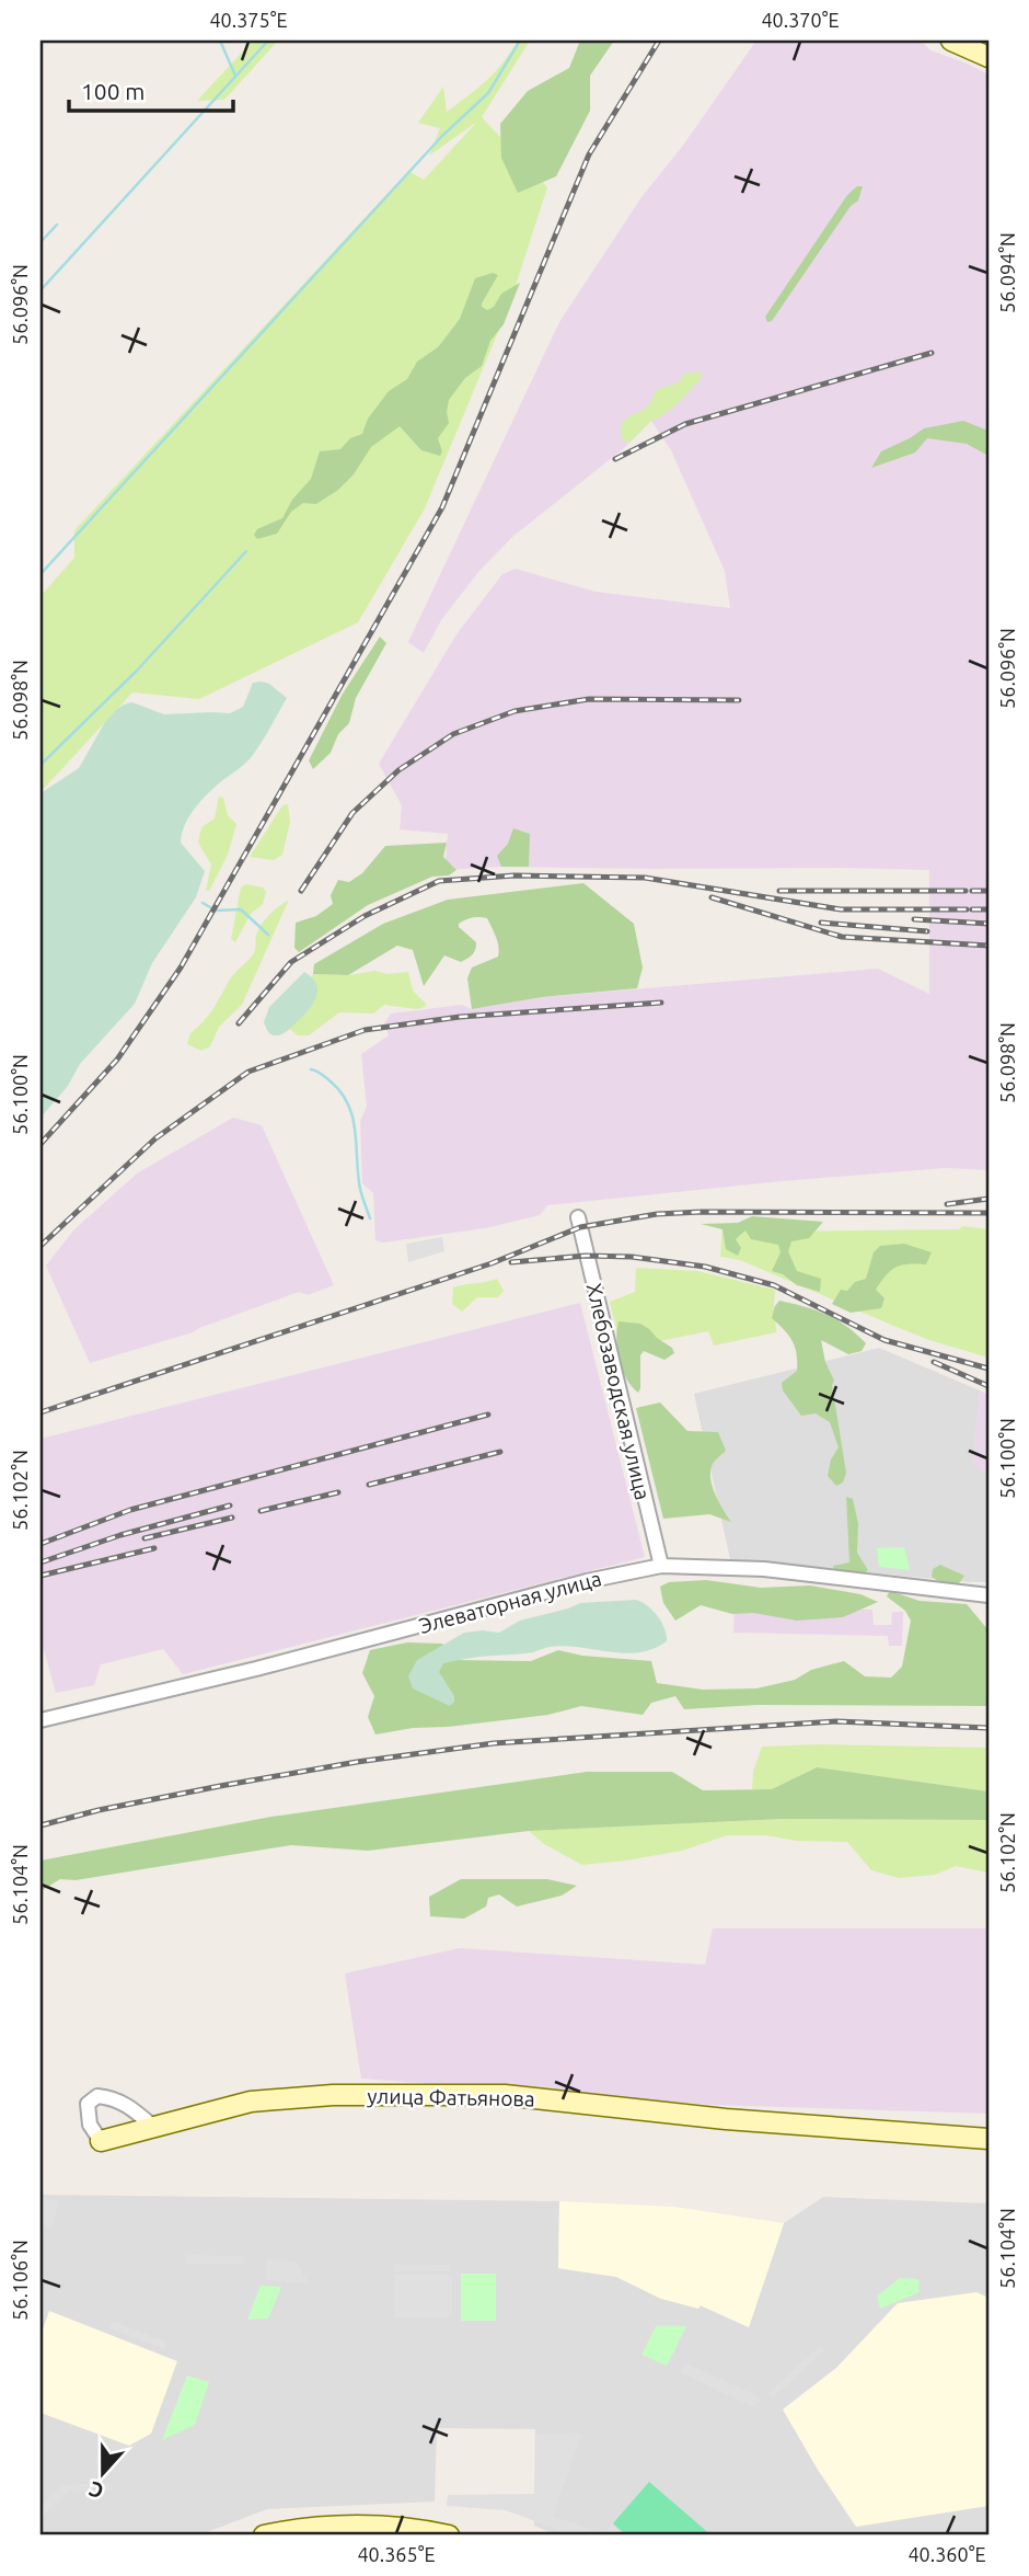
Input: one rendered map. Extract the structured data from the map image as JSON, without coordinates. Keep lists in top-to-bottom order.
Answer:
{
  "streets": {
    "street": ["Хлебозаводская улица", "Элеваторная улица", "улица Фатьянова"]
  },
  "crossings": [
    ["Хлебозаводская улица", "Элеваторная улица"]
  ],
  "scale_bar": "100 m",
  "north": "bottom",
  "coordinates": [
    "40.375°E",
    "40.370°E",
    "56.094°N",
    "56.096°N",
    "56.098°N",
    "56.100°N",
    "56.102°N",
    "56.104°N",
    "56.106°N",
    "40.365°E",
    "40.360°E"
  ]
}
